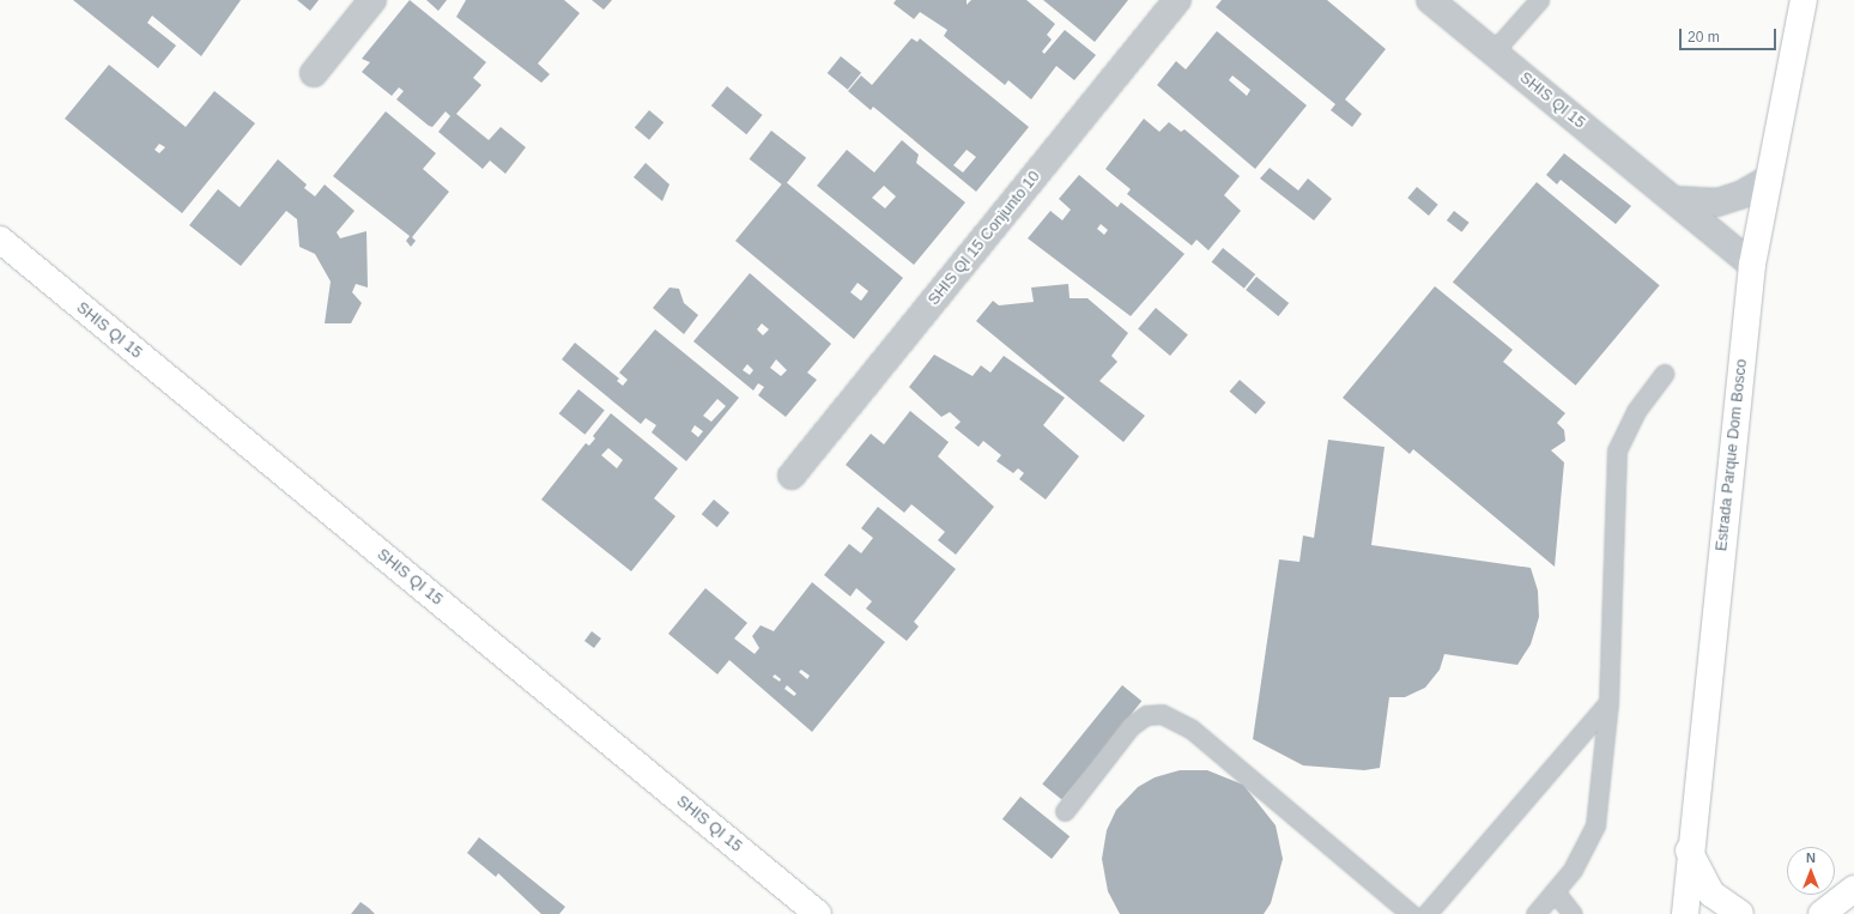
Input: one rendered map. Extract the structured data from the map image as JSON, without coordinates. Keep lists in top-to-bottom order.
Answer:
{
  "streets": {
    "main road": ["SHIS QI 15", "Estrada Parque Dom Bosco"],
    "street": ["SHIS QI 15 Conjunto 10"]
  },
  "crossings": [
    ["SHIS QI 15", "Estrada Parque Dom Bosco"]
  ],
  "scale_bar": "20 m",
  "north": "top"
}
